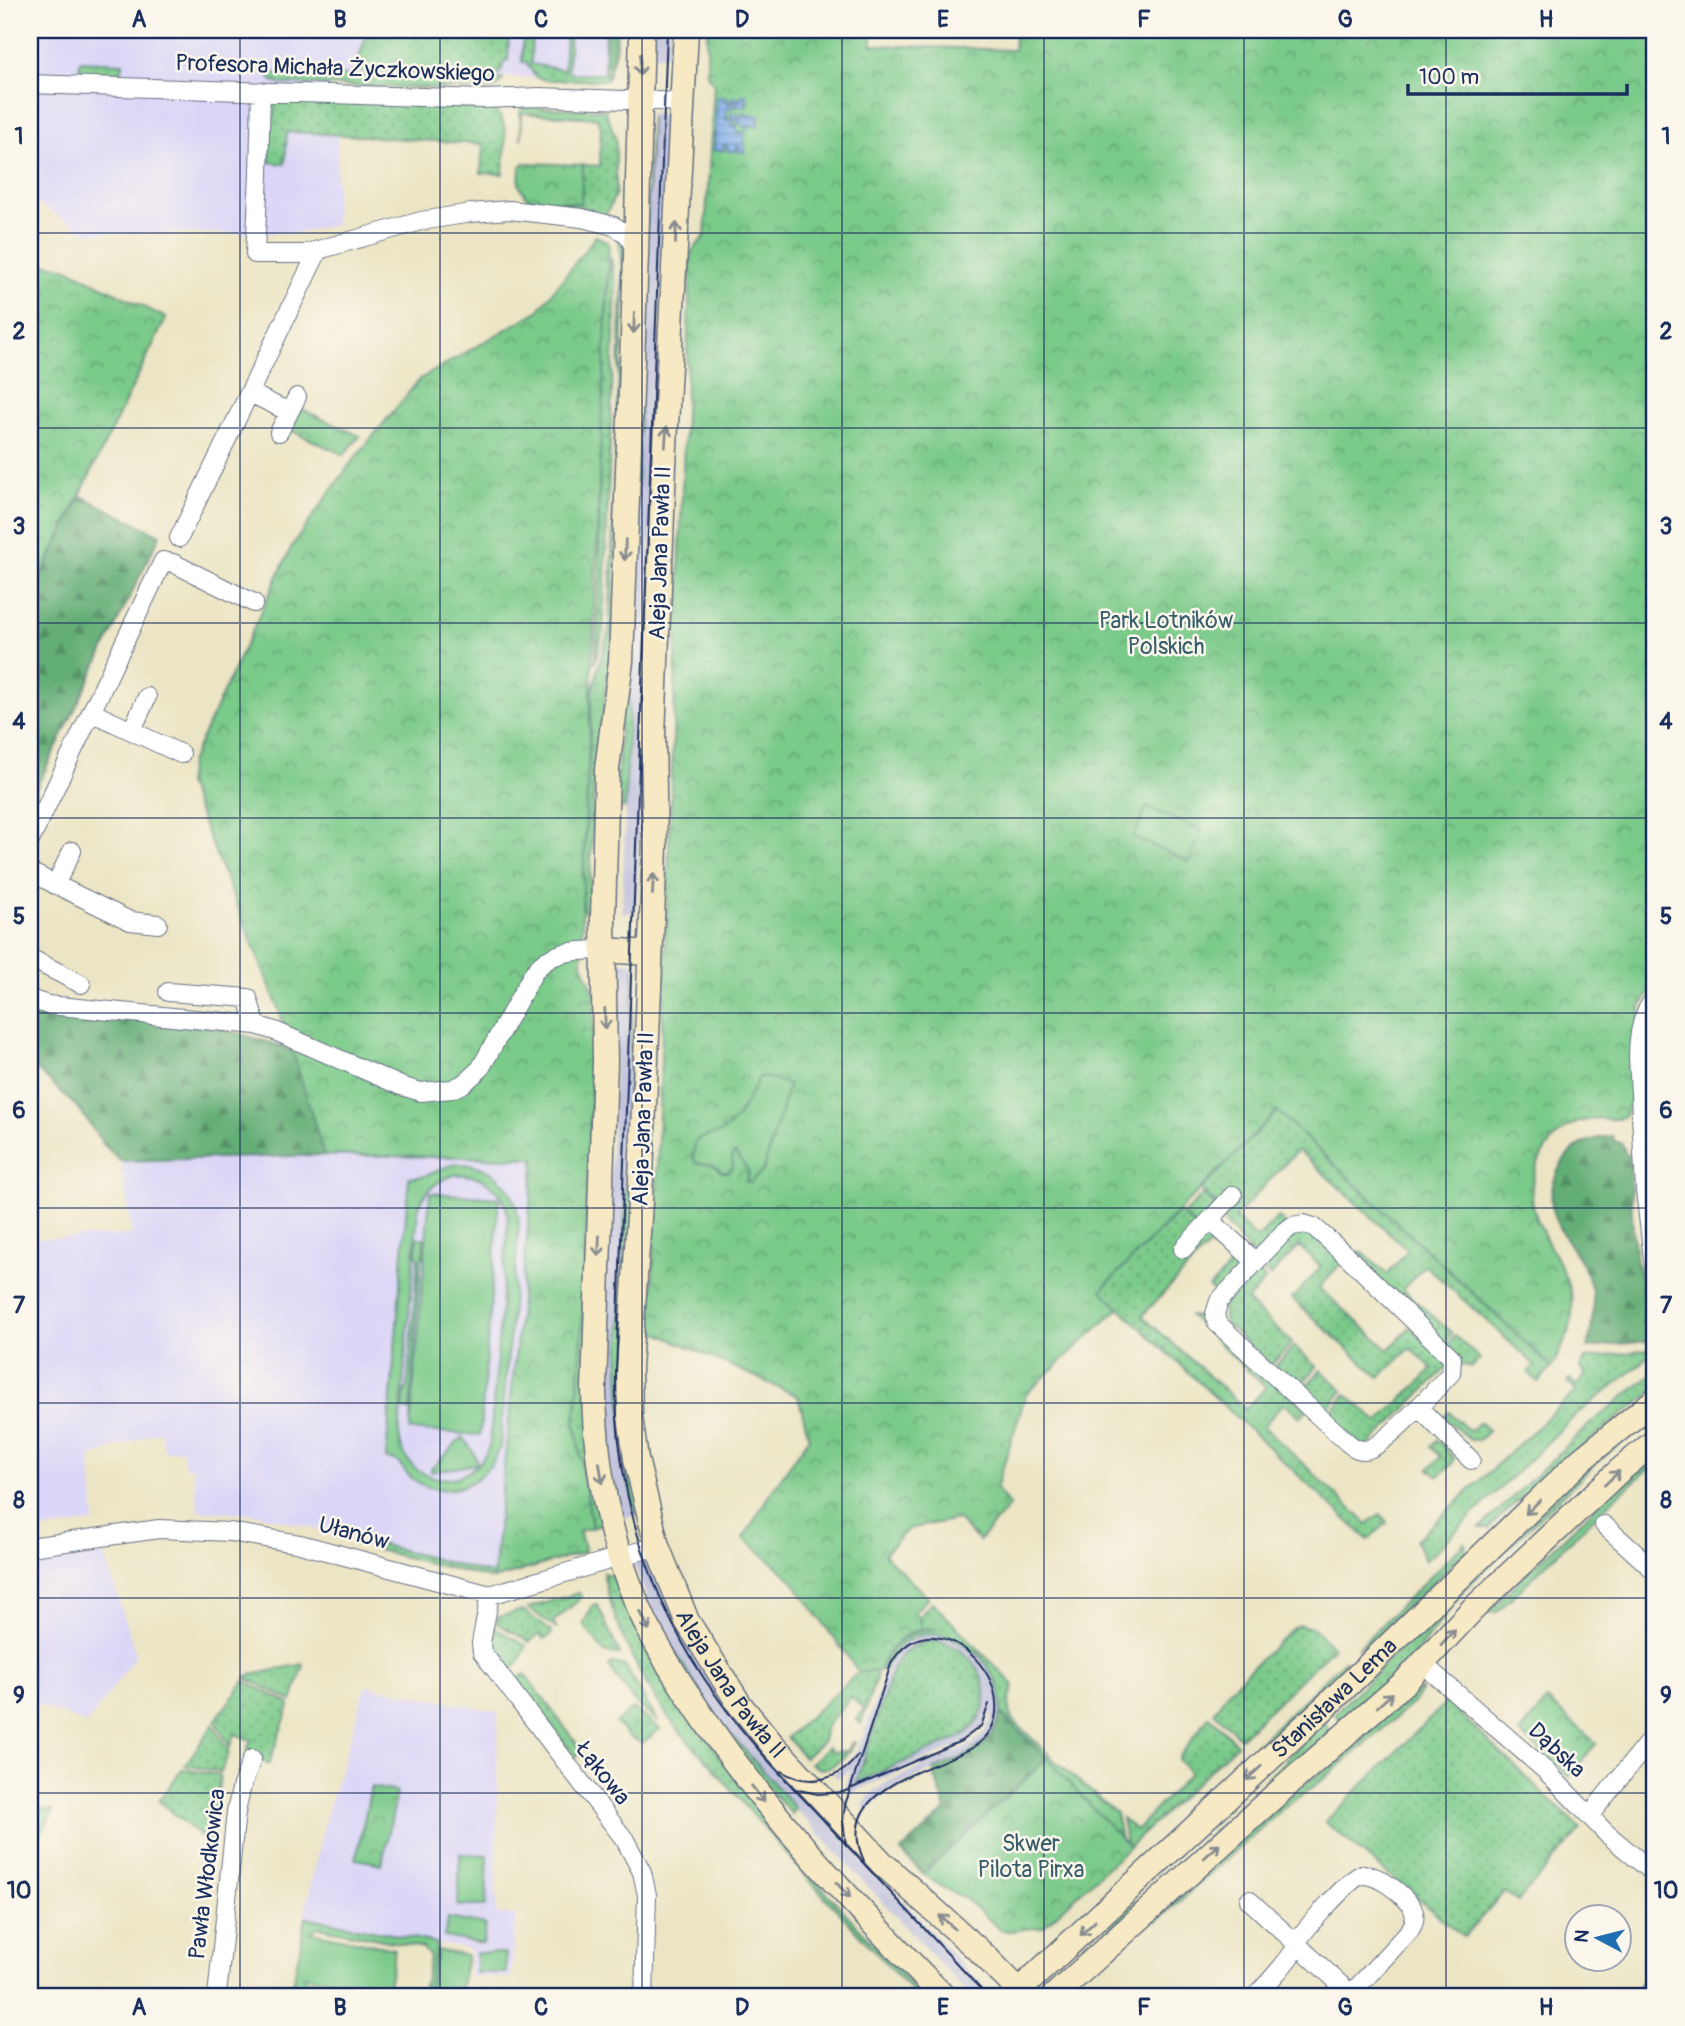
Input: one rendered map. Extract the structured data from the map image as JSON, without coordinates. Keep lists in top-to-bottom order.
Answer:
{
  "streets": {
    "main road": ["Aleja Jana Pawła II", "Stanisława Lema"],
    "street": [
      "Profesora Michała Życzkowskiego",
      "Ułanów",
      "Dąbska",
      "Łąkowa",
      "Pawła Włodkowica"
    ]
  },
  "crossings": [
    ["Profesora Michała Życzkowskiego", "Aleja Jana Pawła II"],
    ["Aleja Jana Pawła II", "Stanisława Lema"],
    ["Ułanów", "Łąkowa"],
    ["Stanisława Lema", "Dąbska"]
  ],
  "parks": ["Park Lotników Polskich", "Skwer Pilota Pirxa"],
  "scale_bar": "100 m",
  "north": "left",
  "grid": {
    "columns": [
      "A",
      "B",
      "C",
      "D",
      "E",
      "F",
      "G",
      "H"
    ],
    "rows": [
      "1",
      "2",
      "3",
      "4",
      "5",
      "6",
      "7",
      "8",
      "9",
      "10"
    ]
  }
}
